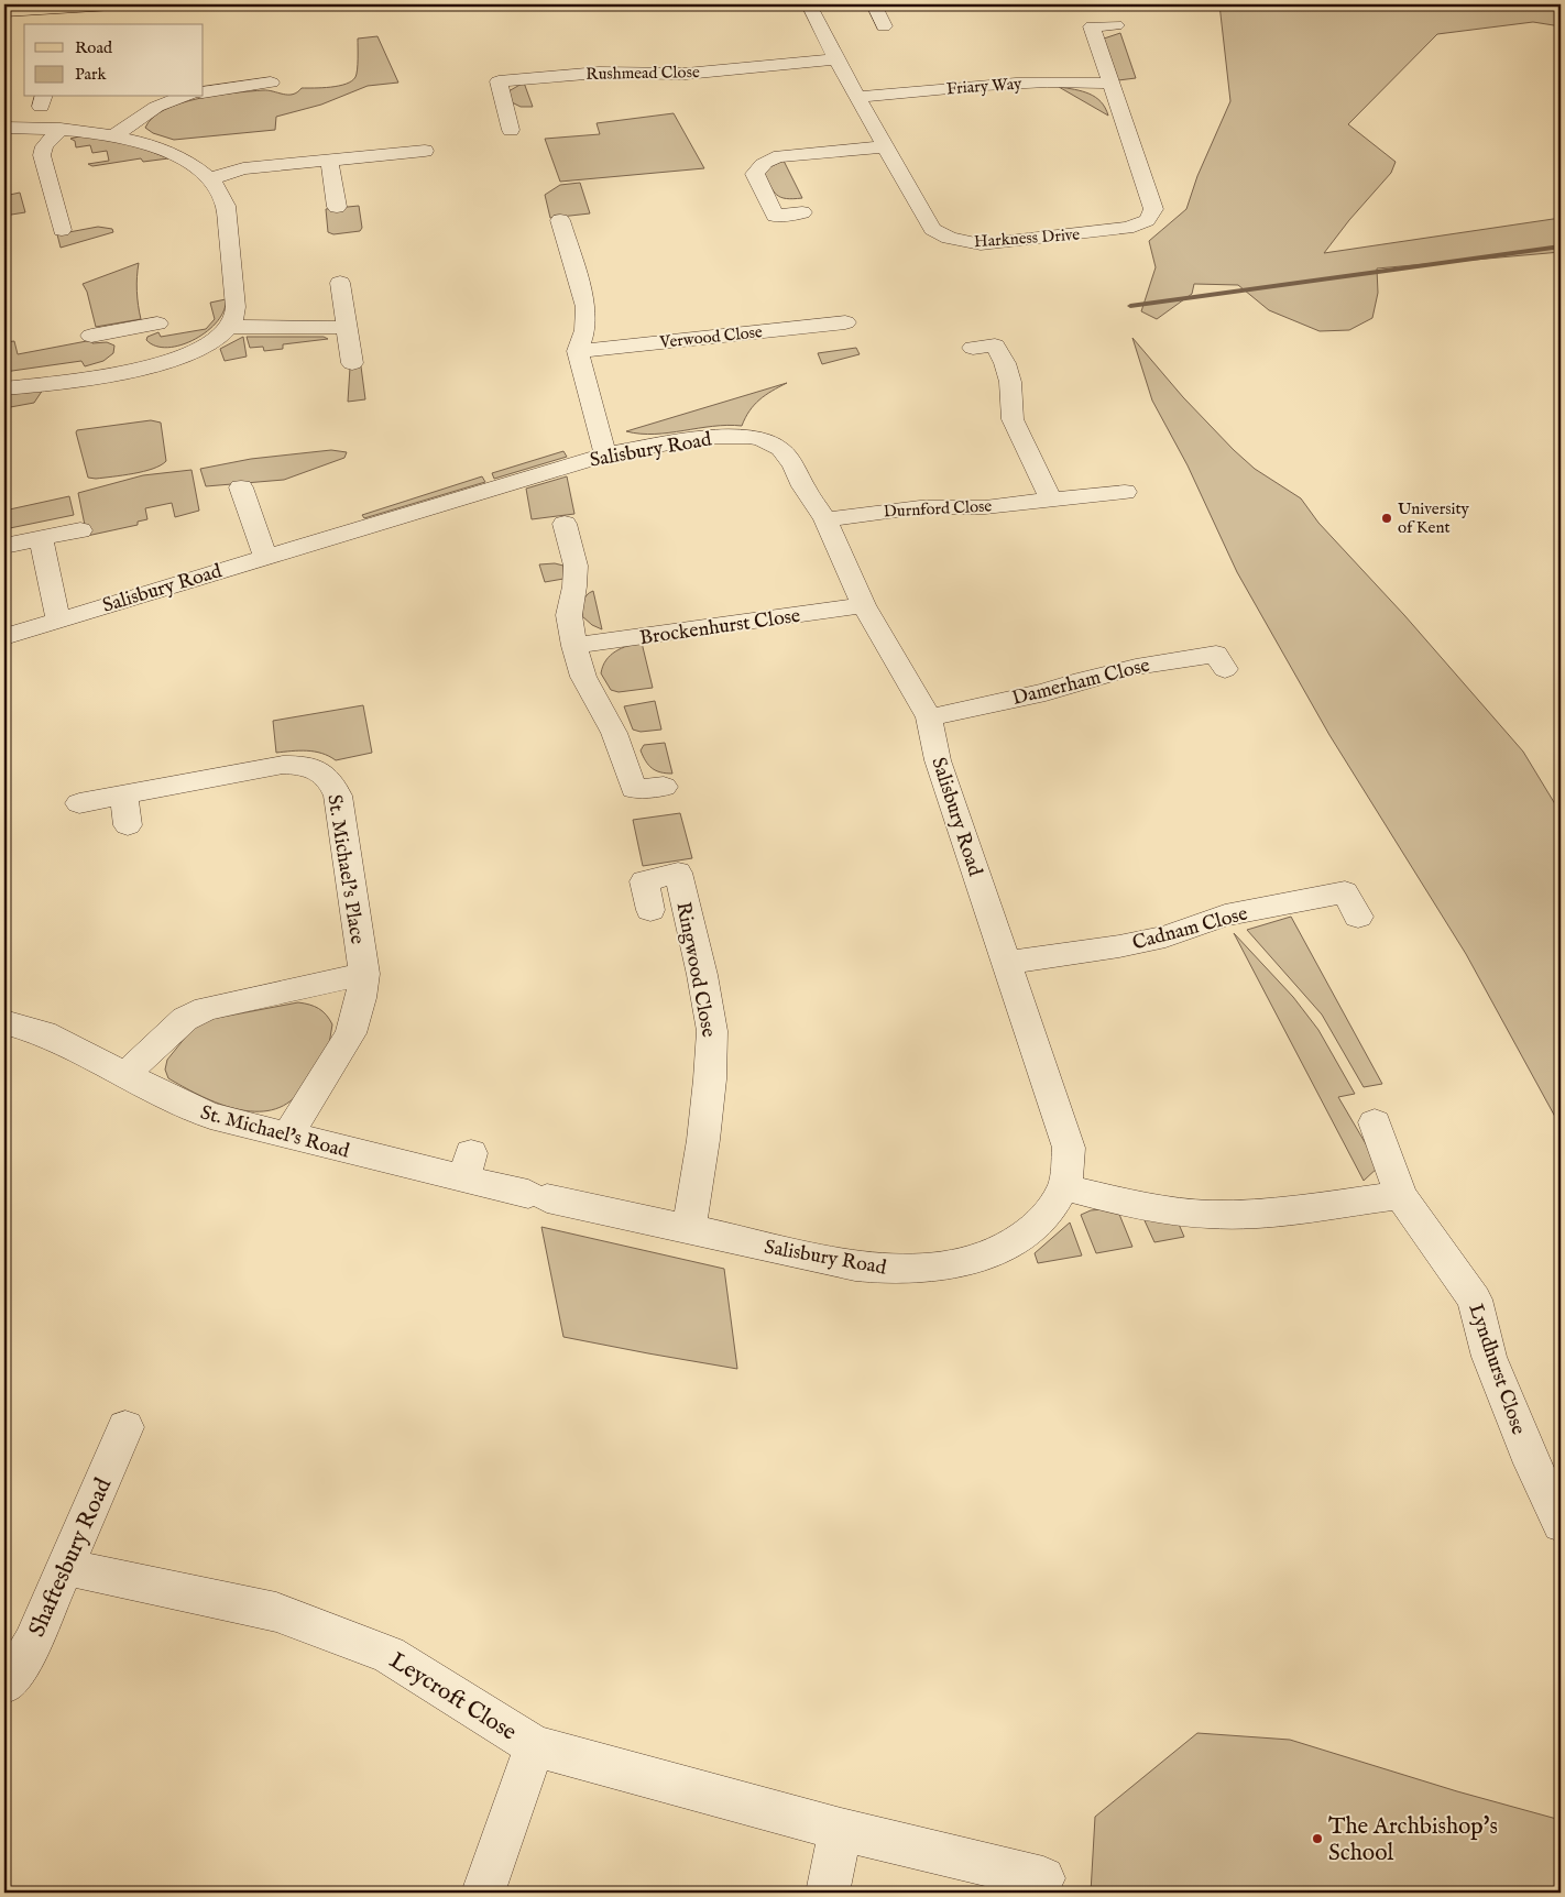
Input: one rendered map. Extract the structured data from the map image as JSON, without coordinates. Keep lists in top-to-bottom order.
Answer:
{
  "streets": {
    "street": [
      "Rushmead Close",
      "Friary Way",
      "Harkness Drive",
      "Verwood Close",
      "Salisbury Road",
      "Durnford Close",
      "Brockenhurst Close",
      "Damerham Close",
      "St. Michael's Place",
      "Cadnam Close",
      "Ringwood Close",
      "St. Michael's Road",
      "Lyndhurst Close",
      "Shaftesbury Road",
      "Leycroft Close"
    ]
  },
  "crossings": [
    ["Rushmead Close", "Harkness Drive"],
    ["Friary Way", "Harkness Drive"],
    ["Salisbury Road", "Durnford Close"],
    ["Salisbury Road", "Brockenhurst Close"],
    ["Salisbury Road", "Damerham Close"],
    ["Salisbury Road", "Cadnam Close"],
    ["Salisbury Road", "Ringwood Close"],
    ["Salisbury Road", "St. Michael's Road"],
    ["St. Michael's Place", "St. Michael's Road"],
    ["Shaftesbury Road", "Leycroft Close"]
  ],
  "places": ["University of Kent", "The Archbishop's School"],
  "legend": ["Road", "Park"]
}
